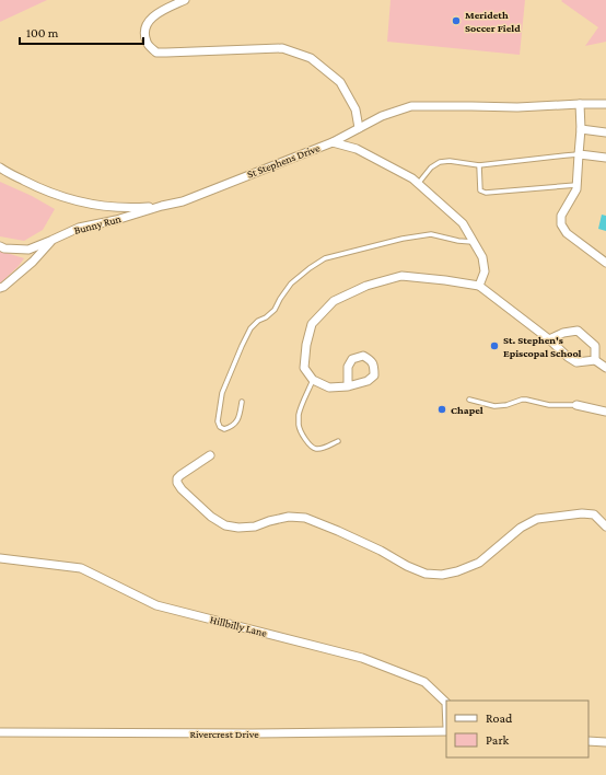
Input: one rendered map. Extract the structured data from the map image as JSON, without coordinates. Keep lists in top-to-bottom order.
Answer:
{
  "streets": {
    "street": [
      "St Stephens Drive",
      "Bunny Run",
      "Hillbilly Lane",
      "Rivercrest Drive"
    ]
  },
  "crossings": [
    ["St Stephens Drive", "Bunny Run"]
  ],
  "places": ["Merideth Soccer Field", "St. Stephen's Episcopal School", "Chapel"],
  "legend": ["Road", "Park"],
  "scale_bar": "100 m"
}
